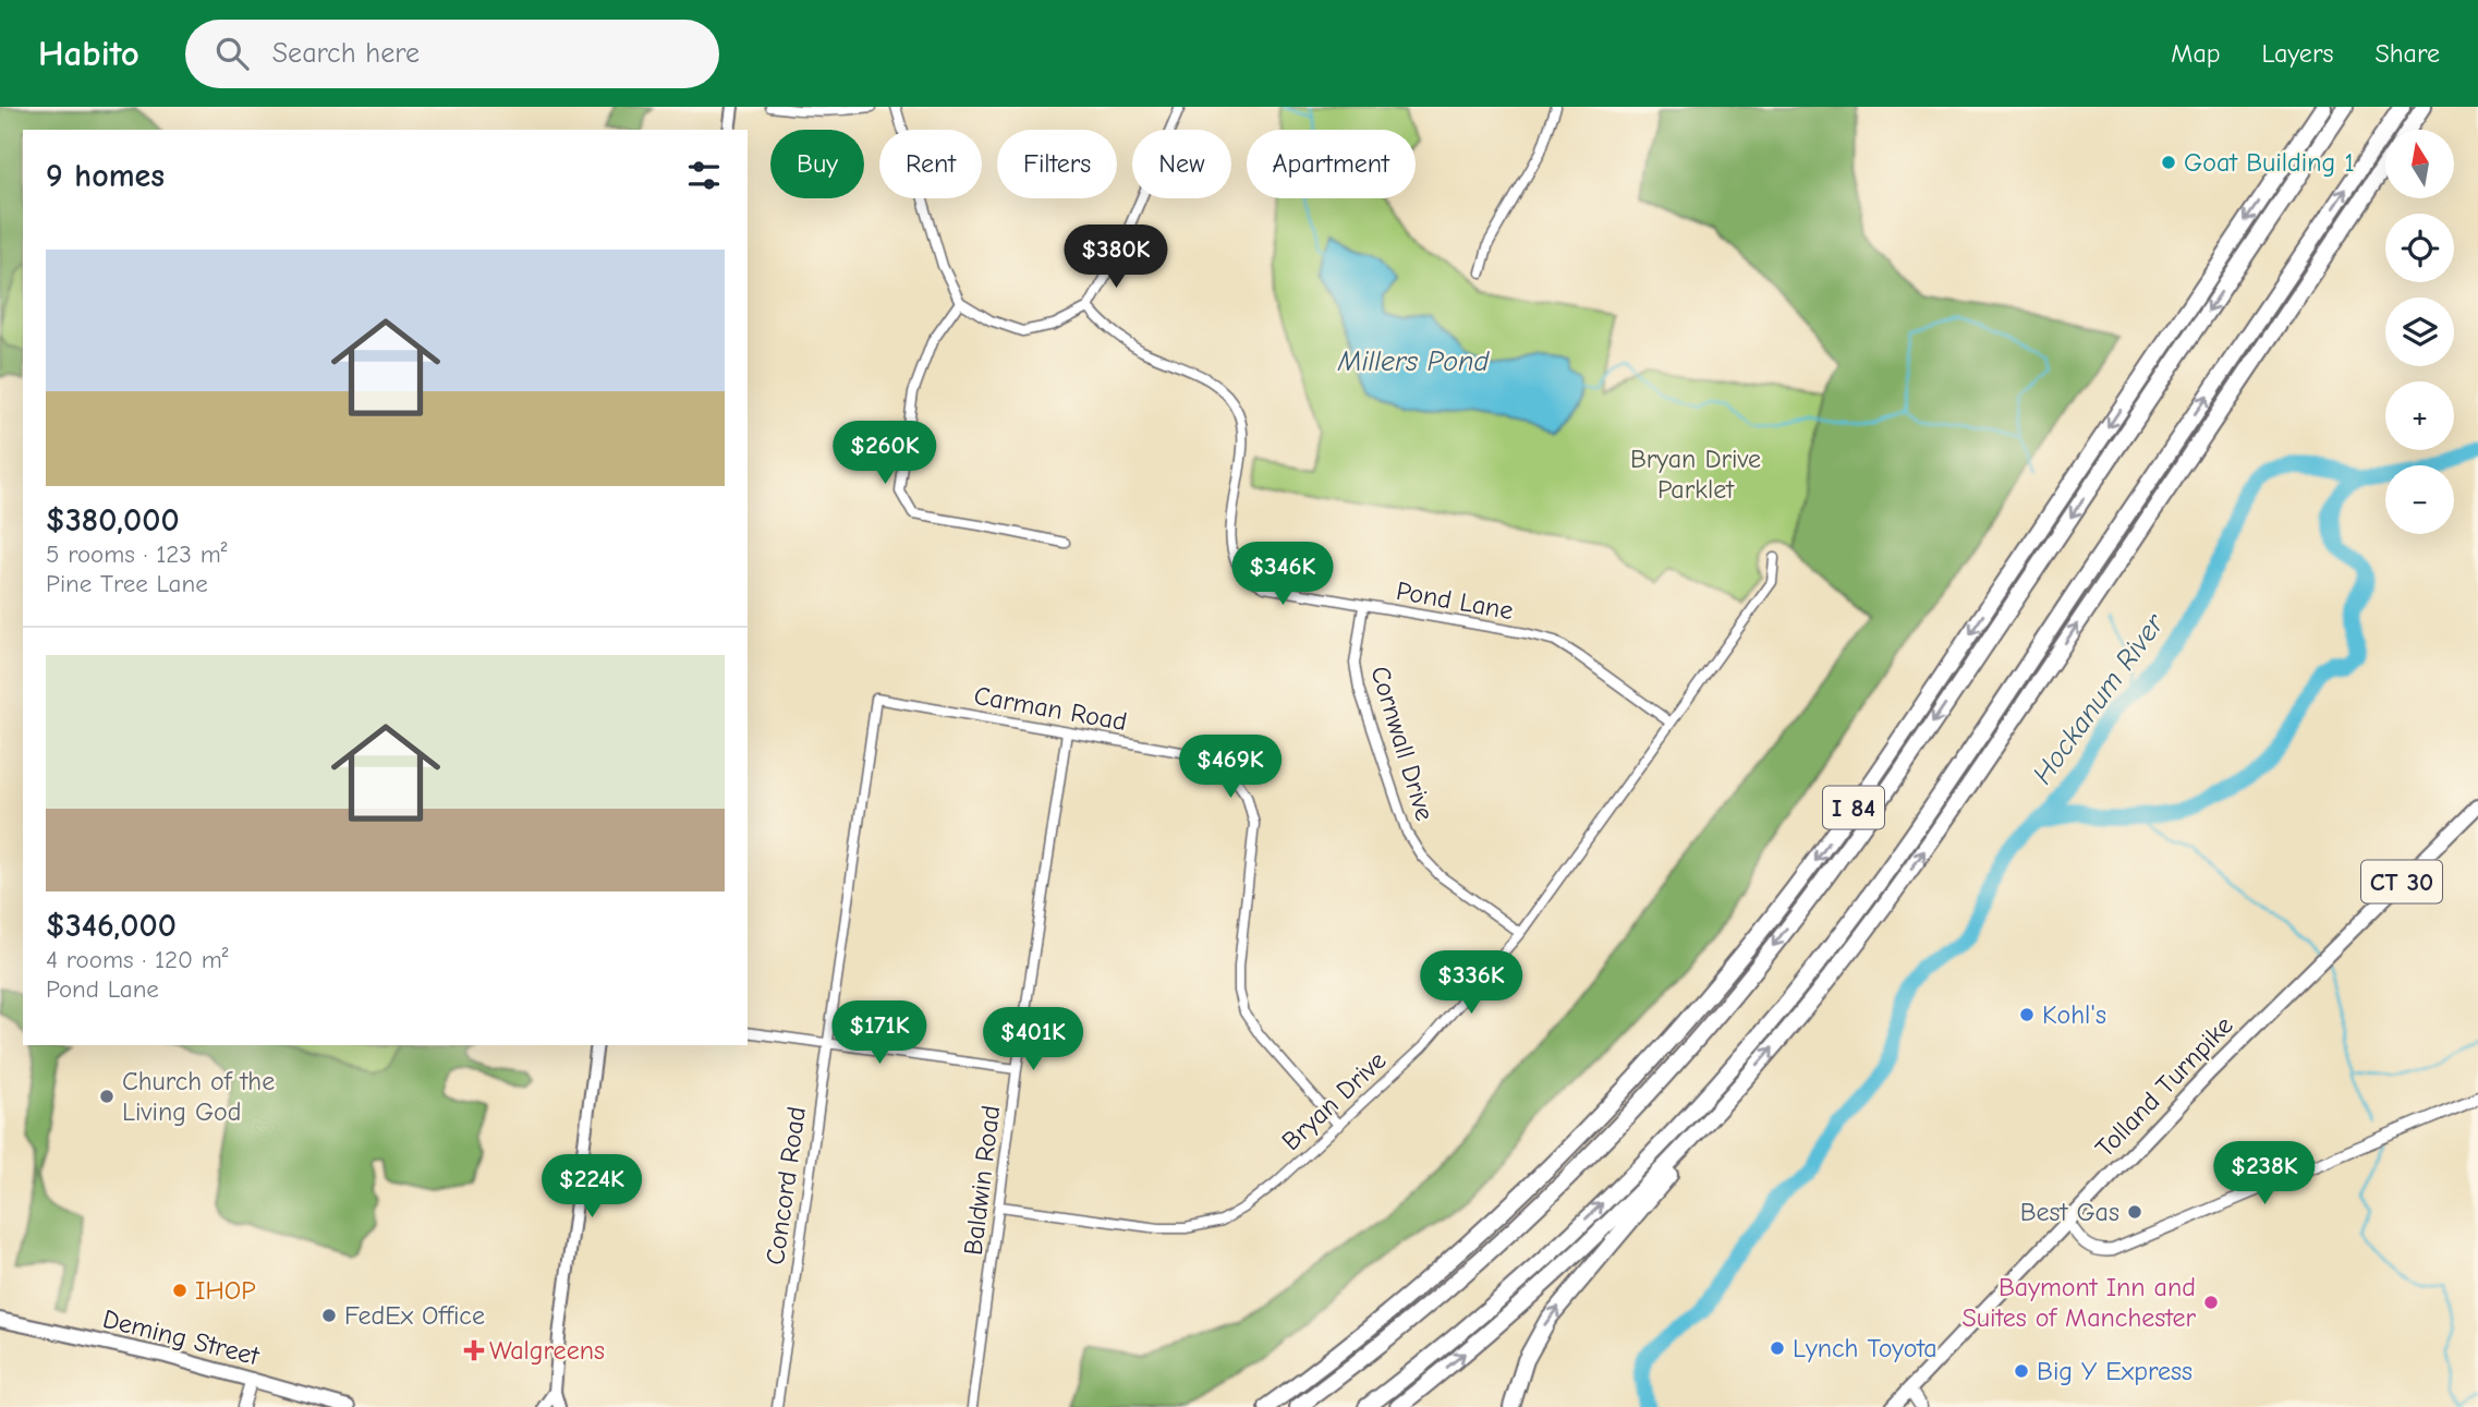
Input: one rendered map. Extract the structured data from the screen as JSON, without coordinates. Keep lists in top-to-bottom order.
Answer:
{
  "streets": {
    "highway": ["I 84"],
    "main road": ["CT 30", "Tolland Turnpike", "Deming Street"],
    "street": [
      "Pond Lane",
      "Carman Road",
      "Cornwall Drive",
      "Bryan Drive",
      "Baldwin Road",
      "Concord Road"
    ]
  },
  "crossings": [
    ["Pond Lane", "Cornwall Drive"],
    ["Pond Lane", "Bryan Drive"],
    ["Carman Road", "Bryan Drive"],
    ["Carman Road", "Baldwin Road"],
    ["Carman Road", "Concord Road"],
    ["Cornwall Drive", "Bryan Drive"],
    ["Bryan Drive", "Baldwin Road"]
  ],
  "water": ["Millers Pond", "Hockanum River"],
  "parks": ["Bryan Drive Parklet"],
  "places": {
    "other": [
      "Goat Building 1",
      "Kohl's",
      "Church of the Living God",
      "Best Gas",
      "IHOP",
      "Baymont Inn and Suites of Manchester",
      "FedEx Office",
      "Lynch Toyota",
      "Big Y Express"
    ],
    "health": ["Walgreens"]
  },
  "north": "top",
  "page": {
    "header": "Habito",
    "search": "Search here",
    "nav": ["Map", "Layers", "Share"],
    "map_buttons": ["+", "−"],
    "chip": [
      "Buy",
      "Rent",
      "Filters",
      "New",
      "Apartment"
    ],
    "heading": "9 homes",
    "list": [
      {
        "name": "$380,000",
        "note": "5 rooms · 123 m² · Pine Tree Lane"
      },
      {
        "name": "$346,000",
        "note": "4 rooms · 120 m² · Pond Lane"
      }
    ],
    "price": [
      "$380K",
      "$260K",
      "$346K",
      "$469K",
      "$336K",
      "$171K",
      "$401K",
      "$238K",
      "$224K"
    ]
  }
}
